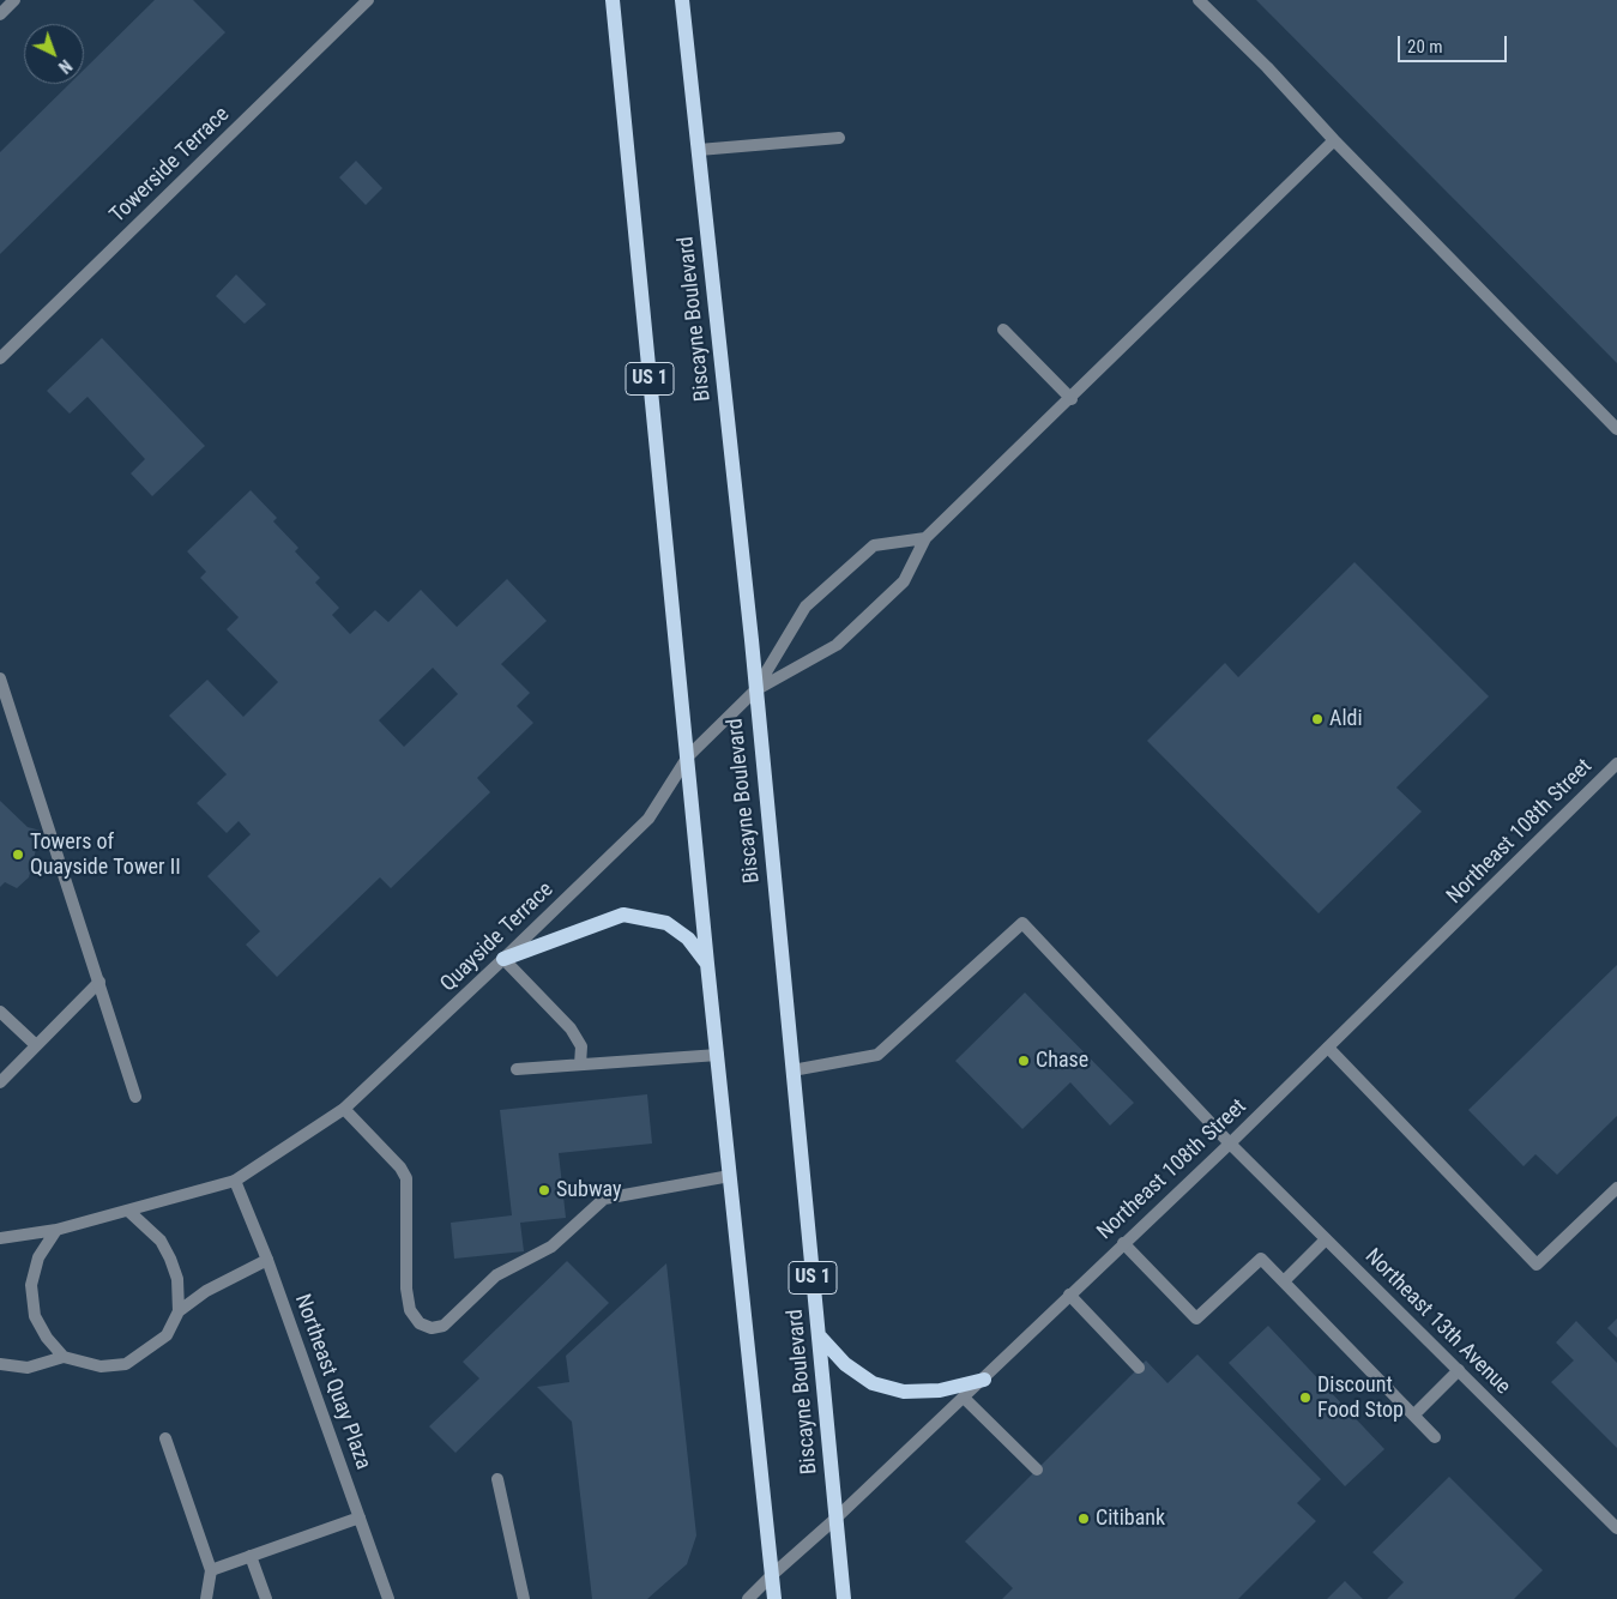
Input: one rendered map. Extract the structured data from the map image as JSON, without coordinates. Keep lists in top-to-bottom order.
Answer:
{
  "streets": {
    "main road": ["Biscayne Boulevard", "US 1"],
    "street": [
      "Towerside Terrace",
      "Northeast 108th Street",
      "Quayside Terrace",
      "Northeast 13th Avenue",
      "Northeast Quay Plaza"
    ]
  },
  "crossings": [
    ["Biscayne Boulevard", "Northeast 108th Street"],
    ["Biscayne Boulevard", "Quayside Terrace"],
    ["Biscayne Boulevard", "Northeast 13th Avenue"],
    ["US 1", "Northeast 108th Street"],
    ["US 1", "Quayside Terrace"],
    ["Northeast 108th Street", "Northeast 13th Avenue"],
    ["Quayside Terrace", "Northeast Quay Plaza"]
  ],
  "places": [
    "Aldi",
    "Towers of Quayside Tower II",
    "Chase",
    "Subway",
    "Discount Food Stop",
    "Citibank"
  ],
  "scale_bar": "20 m",
  "north": "bottom right"
}
